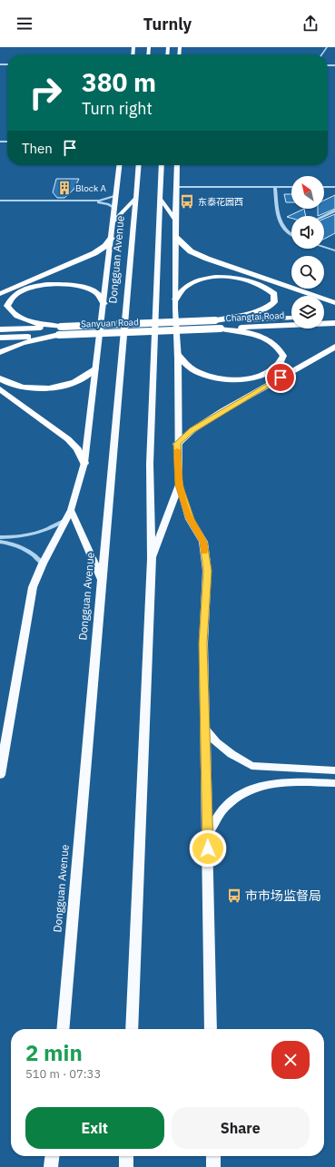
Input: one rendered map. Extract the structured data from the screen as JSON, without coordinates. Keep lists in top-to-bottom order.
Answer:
{
  "streets": {
    "highway": ["Changtai Road", "Sanyuan Road"],
    "main road": ["Dongguan Avenue"]
  },
  "crossings": [
    ["Changtai Road", "Sanyuan Road"]
  ],
  "places": {
    "building": ["Block A"],
    "bus stop": ["东泰花园西", "市市场监督局"]
  },
  "north": "top left",
  "page": {
    "header": "Turnly",
    "turn": ["380 m", "Turn right"],
    "then": "Then",
    "heading": ["2 min", "510 m · 07:33"],
    "buttons": ["Exit", "Share"]
  }
}
